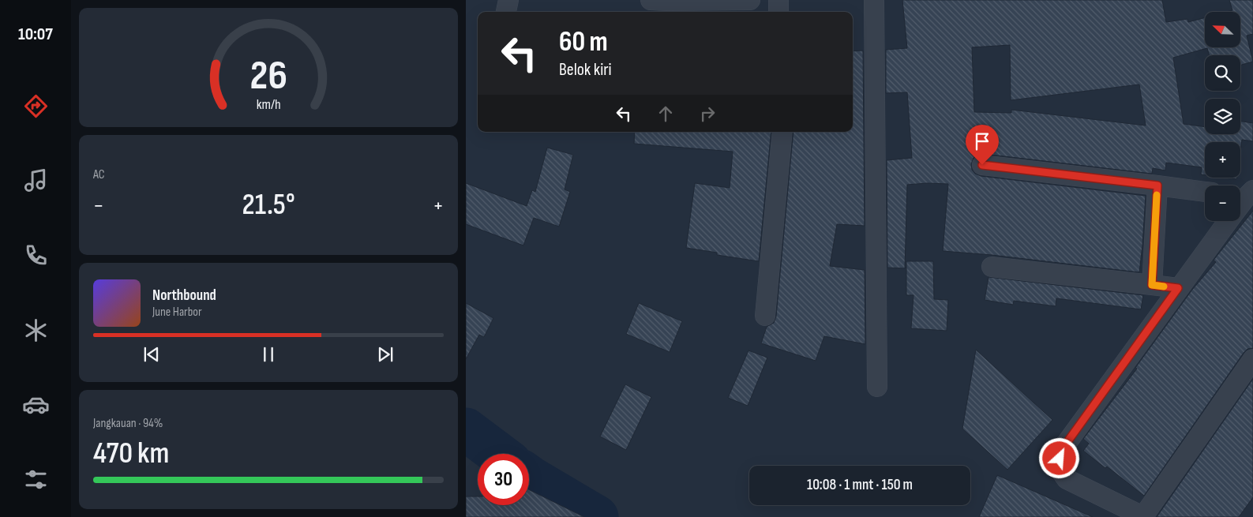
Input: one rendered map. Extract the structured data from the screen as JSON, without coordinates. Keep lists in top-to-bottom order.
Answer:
{
  "north": "top left",
  "page": {
    "tabs": "10:07",
    "map_buttons": ["+", "−"],
    "turn": ["60 m", "Belok kiri"],
    "tile": [
      "AC",
      ["Jangkauan · 94%", "470 km"]
    ],
    "heat": ["−", "21.5°", "+"],
    "song": ["Northbound", "June Harbor"],
    "limit": "30",
    "trip": "10:08 · 1 mnt · 150 m",
    "gauge": ["26", "km/h"]
  }
}
